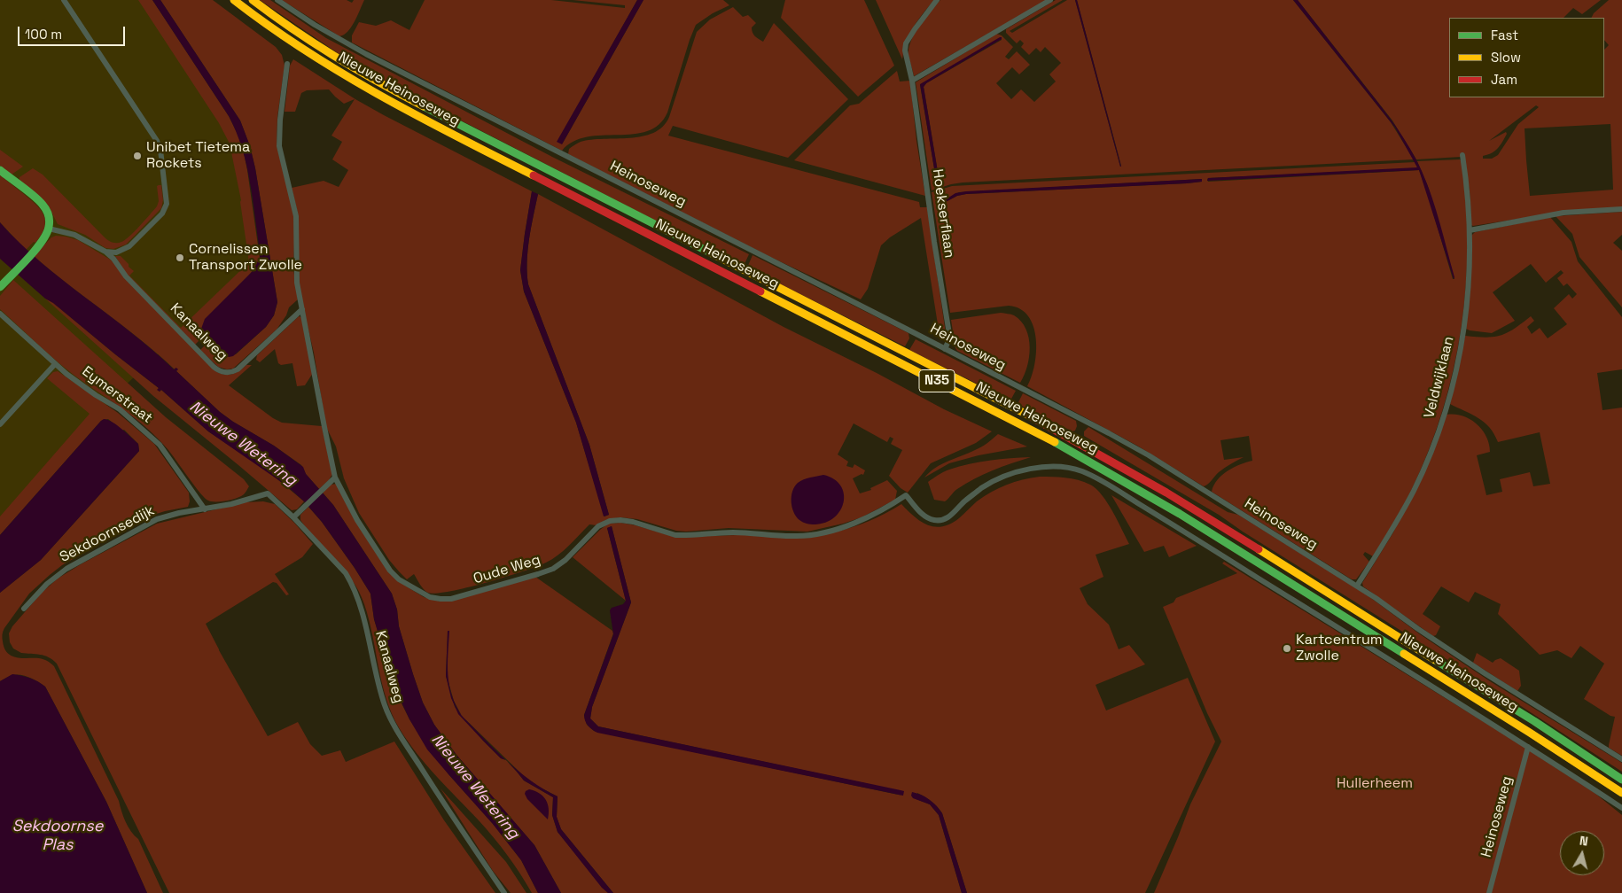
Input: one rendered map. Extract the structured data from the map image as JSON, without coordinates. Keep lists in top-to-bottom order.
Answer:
{
  "streets": {
    "main road": ["Nieuwe Heinoseweg", "N35"],
    "street": [
      "Heinoseweg",
      "Hoekserflaan",
      "Kanaalweg",
      "Veldwijklaan",
      "Eymerstraat",
      "Sekdoornsedijk",
      "Oude Weg"
    ]
  },
  "crossings": [
    ["Heinoseweg", "Hoekserflaan"],
    ["Heinoseweg", "Veldwijklaan"],
    ["Heinoseweg", "Oude Weg"],
    ["Kanaalweg", "Sekdoornsedijk"],
    ["Eymerstraat", "Sekdoornsedijk"]
  ],
  "water": ["Nieuwe Wetering", "Sekdoornse Plas"],
  "parks": ["Hullerheem"],
  "places": ["Unibet Tietema Rockets", "Cornelissen Transport Zwolle", "Kartcentrum Zwolle"],
  "legend": ["Fast", "Slow", "Jam"],
  "scale_bar": "100 m",
  "north": "top"
}
